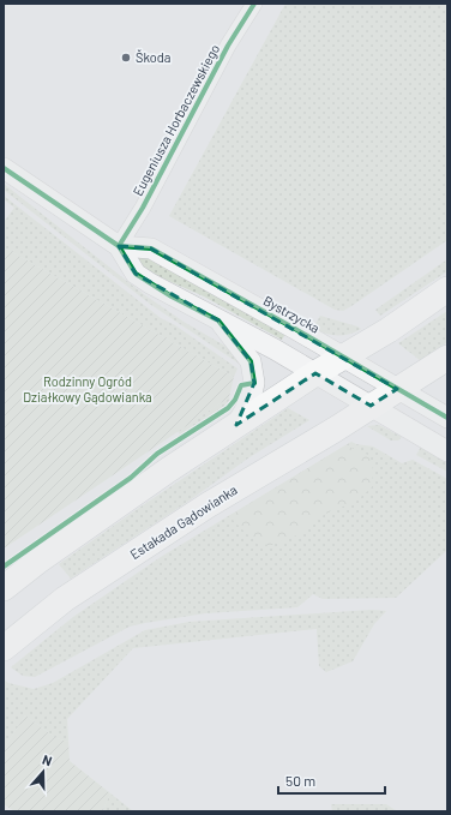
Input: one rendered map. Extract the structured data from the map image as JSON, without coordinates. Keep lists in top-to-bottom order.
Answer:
{
  "streets": {
    "main road": ["Estakada Gądowianka"],
    "street": ["Eugeniusza Horbaczewskiego", "Bystrzycka"]
  },
  "crossings": [
    ["Eugeniusza Horbaczewskiego", "Bystrzycka"],
    ["Bystrzycka", "Estakada Gądowianka"]
  ],
  "parks": ["Rodzinny Ogród Działkowy Gądowianka"],
  "places": ["Škoda"],
  "scale_bar": "50 m",
  "north": "top"
}
